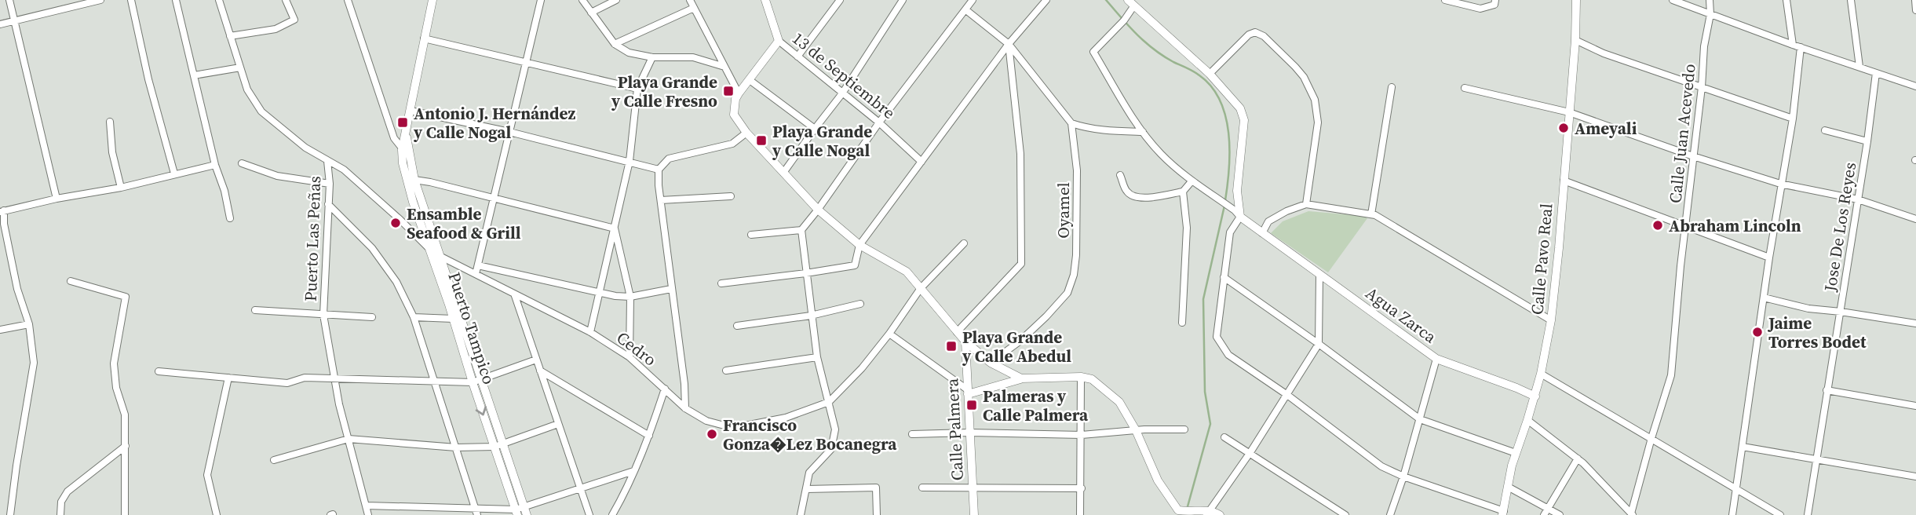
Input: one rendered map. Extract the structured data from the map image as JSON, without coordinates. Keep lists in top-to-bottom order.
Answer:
{
  "streets": {
    "street": [
      "13 de Septiembre",
      "Calle Juan Acevedo",
      "Oyamel",
      "Jose De Los Reyes",
      "Puerto Las Peñas",
      "Calle Pavo Real",
      "Agua Zarca",
      "Puerto Tampico",
      "Cedro",
      "Calle Palmera"
    ]
  },
  "crossings": [
    ["Puerto Las Peñas", "Cedro"],
    ["Calle Pavo Real", "Agua Zarca"],
    ["Puerto Tampico", "Cedro"]
  ],
  "places": {
    "transit": [
      "Playa Grande y Calle Fresno",
      "Antonio J. Hernández y Calle Nogal",
      "Playa Grande y Calle Nogal",
      "Playa Grande y Calle Abedul",
      "Palmeras y Calle Palmera"
    ],
    "other": [
      "Ameyali",
      "Ensamble Seafood & Grill",
      "Abraham Lincoln",
      "Jaime Torres Bodet",
      "Francisco Gonza�Lez Bocanegra"
    ]
  }
}
